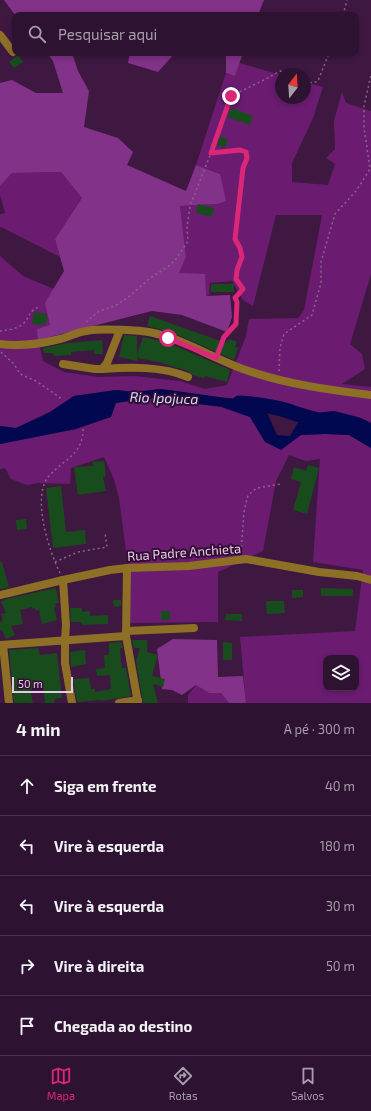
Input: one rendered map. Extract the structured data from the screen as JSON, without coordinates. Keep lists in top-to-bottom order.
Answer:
{
  "streets": {
    "street": ["Rua Padre Anchieta"]
  },
  "water": ["Rio Ipojuca"],
  "scale_bar": "50 m",
  "north": "top",
  "page": {
    "search": "Pesquisar aqui",
    "scale": "50 m",
    "heading": ["4 min", "A pé · 300 m"],
    "list": [
      ["Siga em frente", "40 m"],
      ["Vire à esquerda", "180 m"],
      ["Vire à esquerda", "30 m"],
      ["Vire à direita", "50 m"],
      "Chegada ao destino"
    ],
    "nav": ["Mapa", "Rotas", "Salvos"]
  }
}
